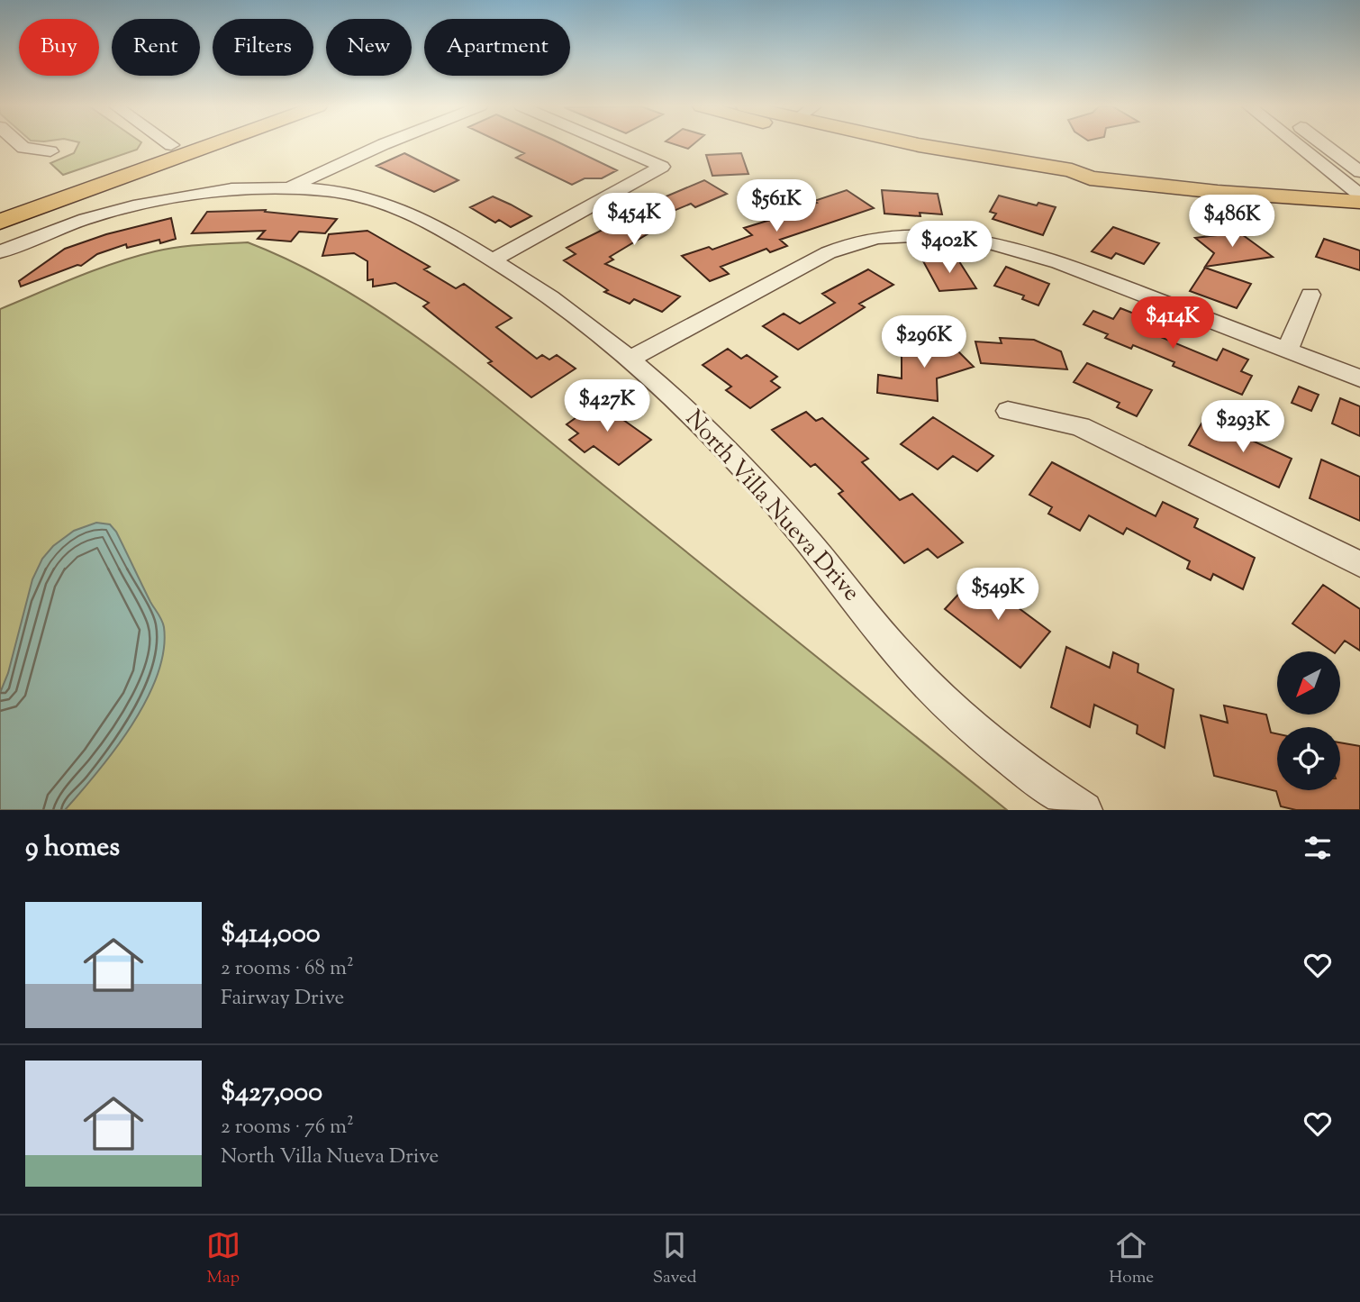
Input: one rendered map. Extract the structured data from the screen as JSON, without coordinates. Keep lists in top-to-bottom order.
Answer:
{
  "streets": {
    "street": ["North Villa Nueva Drive"]
  },
  "north": "bottom left",
  "page": {
    "chip": [
      "Buy",
      "Rent",
      "Filters",
      "New",
      "Apartment"
    ],
    "price": [
      "$561K",
      "$454K",
      "$486K",
      "$402K",
      "$414K",
      "$296K",
      "$427K",
      "$293K",
      "$549K"
    ],
    "heading": "9 homes",
    "list": [
      {
        "name": "$414,000",
        "note": "2 rooms · 68 m² · Fairway Drive"
      },
      {
        "name": "$427,000",
        "note": "2 rooms · 76 m² · North Villa Nueva Drive"
      }
    ],
    "tabs": ["Map", "Saved", "Home"]
  }
}
